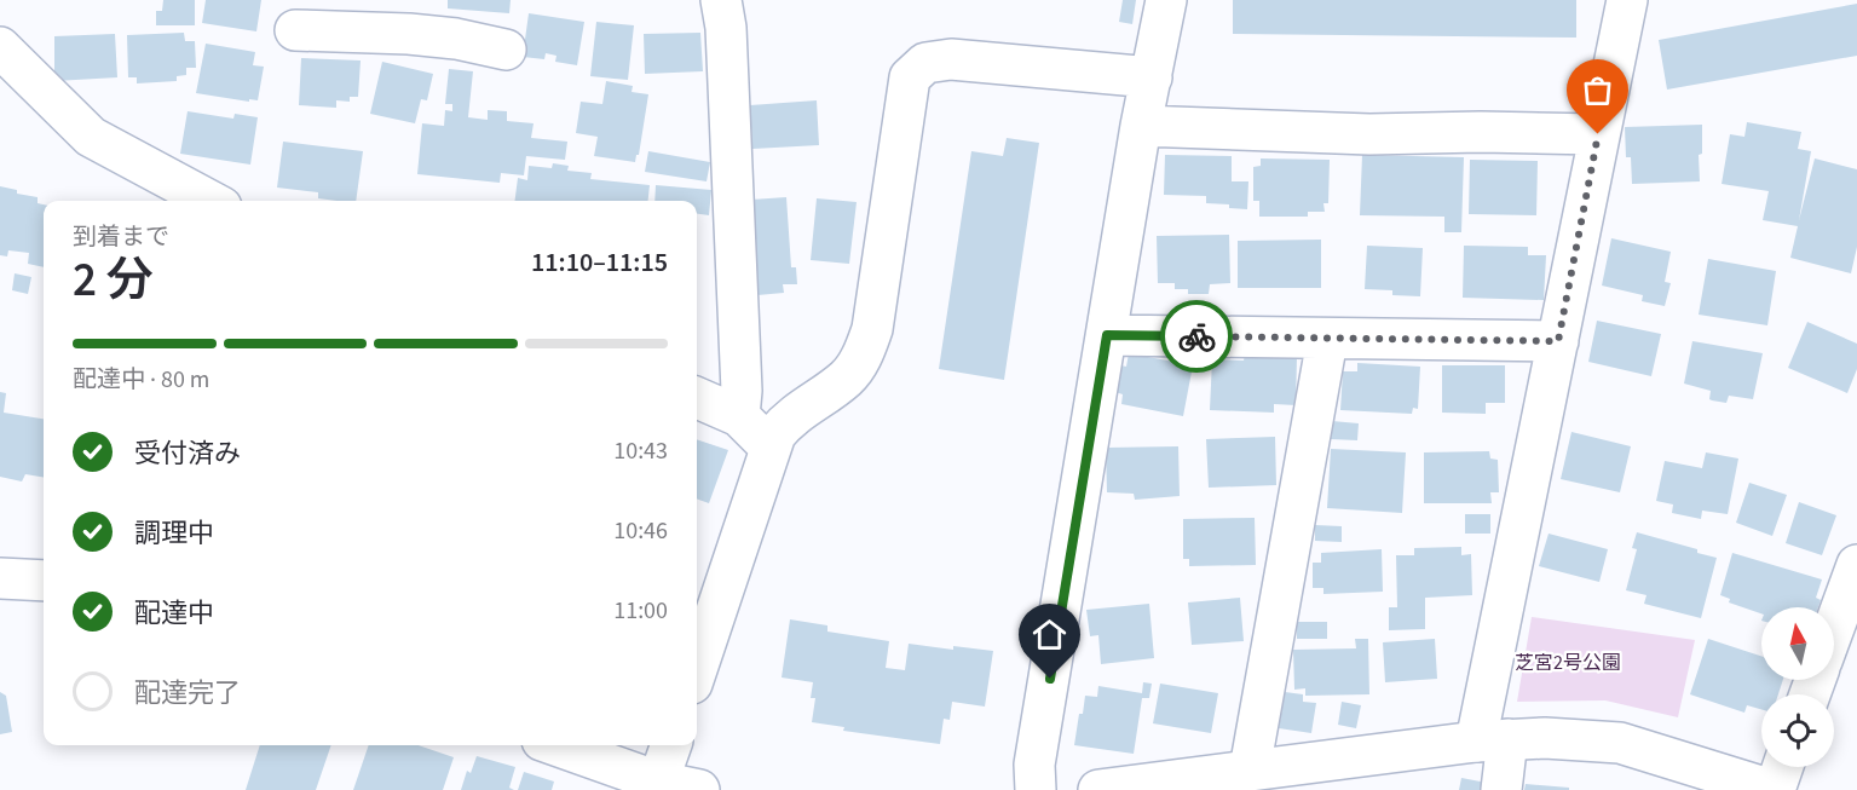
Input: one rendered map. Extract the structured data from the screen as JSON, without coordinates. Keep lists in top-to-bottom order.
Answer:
{
  "parks": ["芝宮2号公園"],
  "north": "top",
  "page": {
    "heading": ["2 分", "到着まで", "11:10–11:15"],
    "bar": "配達中 · 80 m",
    "list": [
      ["受付済み", "10:43"],
      ["調理中", "10:46"],
      ["配達中", "11:00"],
      "配達完了"
    ]
  }
}
